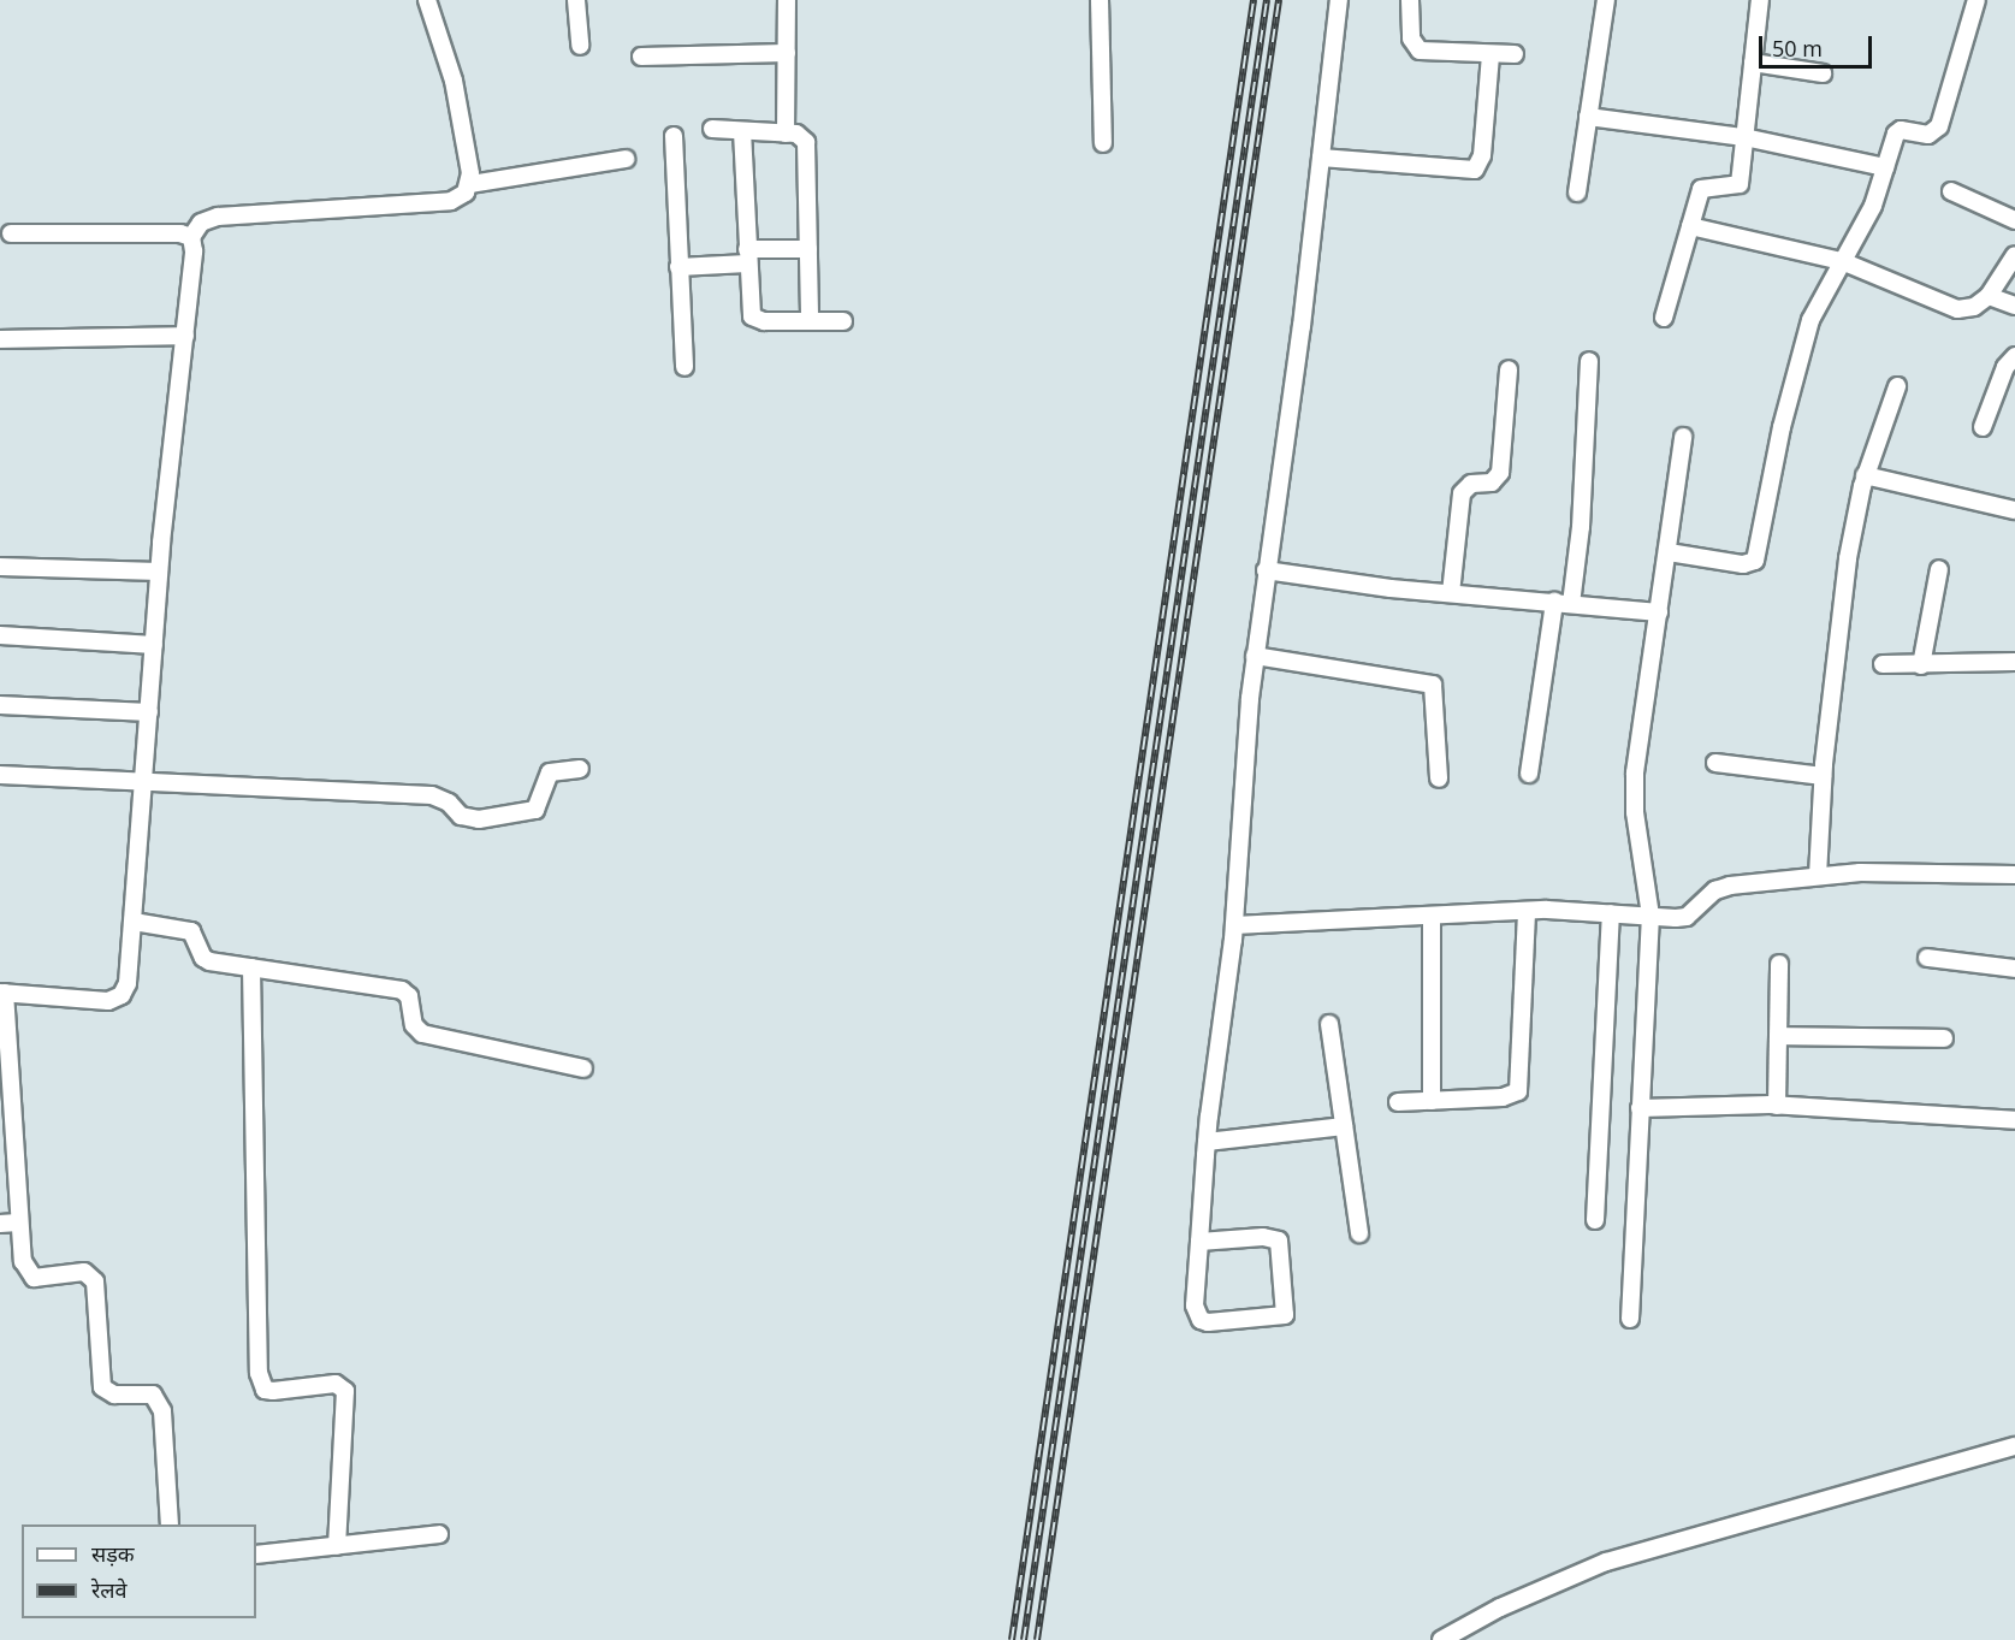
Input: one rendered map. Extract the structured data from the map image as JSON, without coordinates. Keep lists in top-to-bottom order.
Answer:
{
  "legend": ["सड़क", "रेलवे"],
  "scale_bar": "50 m"
}
